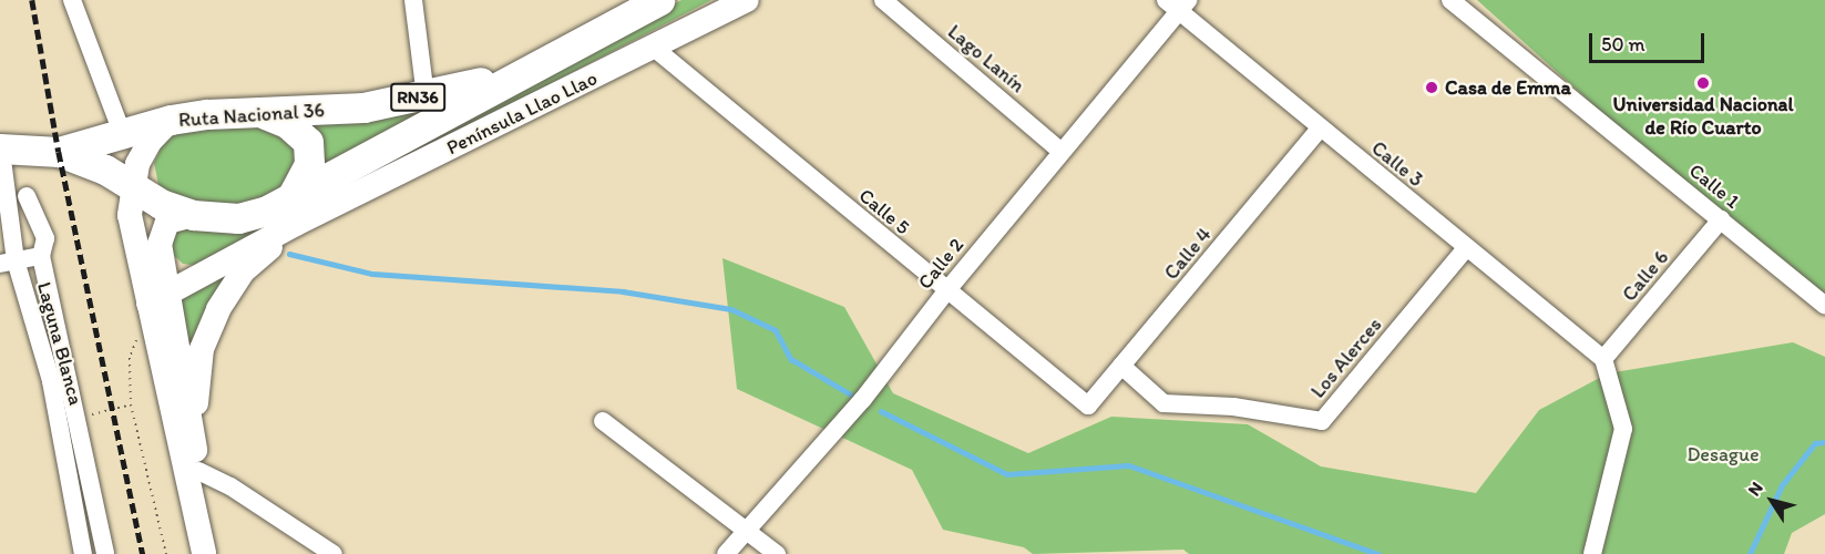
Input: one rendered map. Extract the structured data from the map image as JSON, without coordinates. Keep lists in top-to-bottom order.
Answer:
{
  "streets": {
    "highway": ["RN36", "Ruta Nacional 36"],
    "main road": ["Península Llao Llao"],
    "street": [
      "Lago Lanín",
      "Calle 3",
      "Calle 1",
      "Calle 5",
      "Calle 4",
      "Calle 2",
      "Calle 6",
      "Laguna Blanca",
      "Los Alerces"
    ]
  },
  "crossings": [
    ["Lago Lanín", "Calle 2"],
    ["RN36", "Península Llao Llao"],
    ["RN36", "Ruta Nacional 36"],
    ["RN36", "Laguna Blanca"],
    ["Península Llao Llao", "Ruta Nacional 36"],
    ["Península Llao Llao", "Calle 5"],
    ["Calle 3", "Calle 4"],
    ["Calle 3", "Calle 2"],
    ["Calle 3", "Calle 6"],
    ["Calle 3", "Los Alerces"],
    ["Calle 1", "Calle 6"],
    ["Calle 5", "Calle 4"],
    ["Calle 5", "Calle 2"],
    ["Calle 4", "Los Alerces"]
  ],
  "parks": ["Desague"],
  "places": ["Universidad Nacional de Río Cuarto", "Casa de Emma"],
  "scale_bar": "50 m",
  "north": "top left"
}
